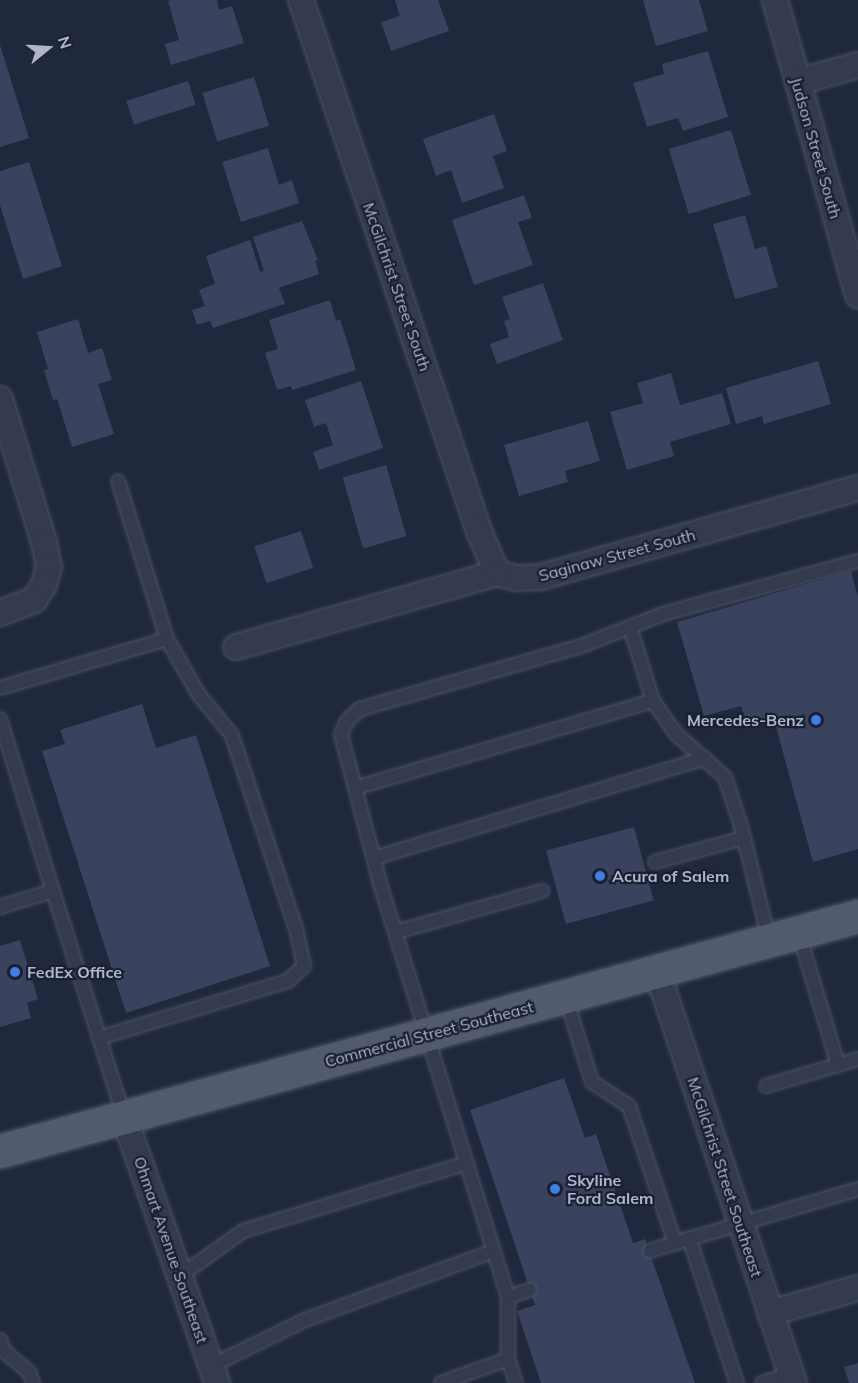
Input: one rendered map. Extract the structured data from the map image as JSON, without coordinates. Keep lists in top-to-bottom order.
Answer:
{
  "streets": {
    "main road": ["Commercial Street Southeast"],
    "street": [
      "Judson Street South",
      "McGilchrist Street South",
      "Saginaw Street South",
      "McGilchrist Street Southeast",
      "Ohmart Avenue Southeast"
    ]
  },
  "crossings": [
    ["McGilchrist Street South", "Saginaw Street South"],
    ["Commercial Street Southeast", "McGilchrist Street Southeast"],
    ["Commercial Street Southeast", "Ohmart Avenue Southeast"]
  ],
  "places": [
    "Mercedes-Benz",
    "Acura of Salem",
    "FedEx Office",
    "Skyline Ford Salem"
  ],
  "north": "right"
}
